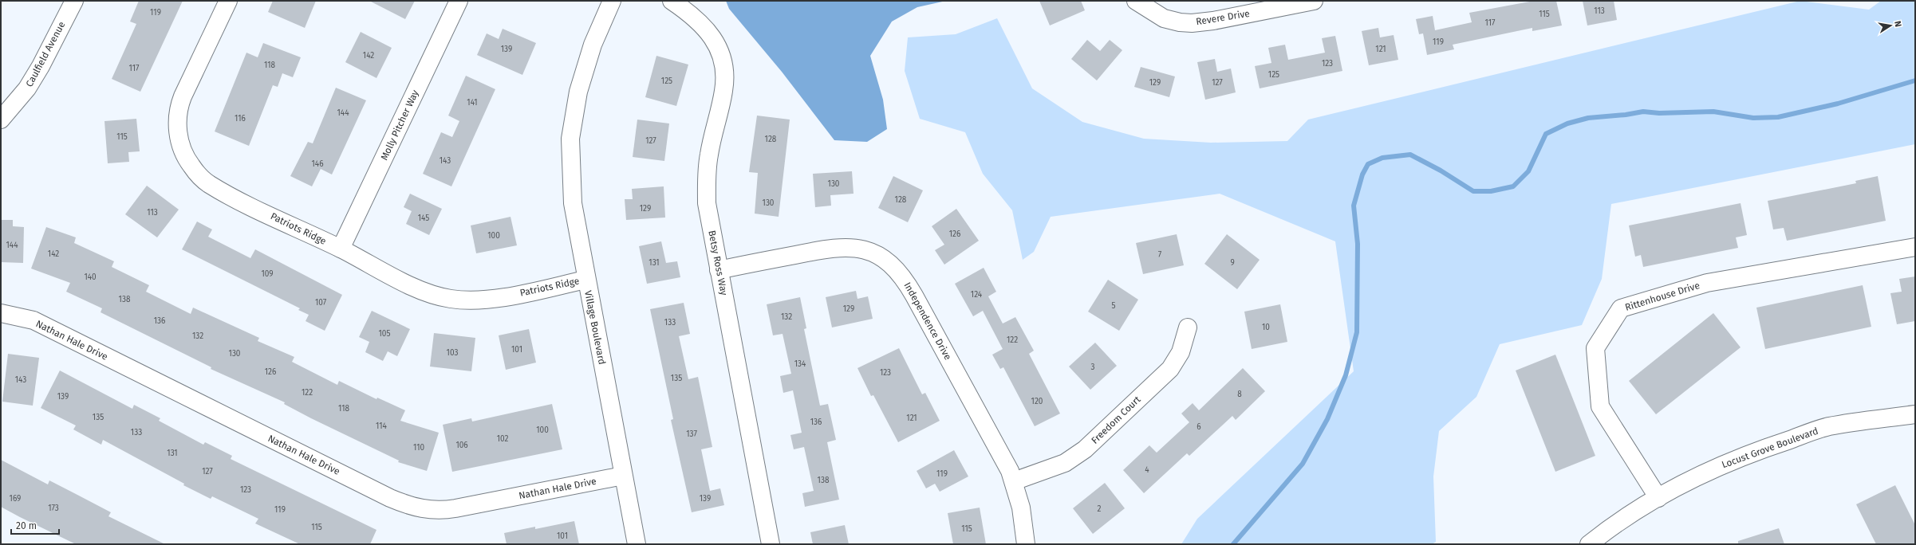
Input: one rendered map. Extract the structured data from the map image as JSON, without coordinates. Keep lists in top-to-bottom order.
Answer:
{
  "streets": {
    "street": [
      "Revere Drive",
      "Caulfield Avenue",
      "Molly Pitcher Way",
      "Patriots Ridge",
      "Betsy Ross Way",
      "Rittenhouse Drive",
      "Independence Drive",
      "Village Boulevard",
      "Nathan Hale Drive",
      "Freedom Court",
      "Locust Grove Boulevard"
    ]
  },
  "crossings": [
    ["Molly Pitcher Way", "Patriots Ridge"],
    ["Patriots Ridge", "Village Boulevard"],
    ["Betsy Ross Way", "Independence Drive"],
    ["Rittenhouse Drive", "Locust Grove Boulevard"],
    ["Independence Drive", "Freedom Court"],
    ["Village Boulevard", "Nathan Hale Drive"]
  ],
  "house_numbers": [
    "113",
    "119",
    "115",
    "117",
    "119",
    "139",
    "121",
    "142",
    "123",
    "118",
    "117",
    "125",
    "125",
    "129",
    "127",
    "141",
    "144",
    "116",
    "115",
    "128",
    "127",
    "143",
    "146",
    "130",
    "128",
    "130",
    "129",
    "113",
    "145",
    "126",
    "100",
    "144",
    "142",
    "7",
    "131",
    "9",
    "109",
    "140",
    "124",
    "138",
    "107",
    "5",
    "129",
    "132",
    "136",
    "133",
    "10",
    "105",
    "132",
    "122",
    "101",
    "103",
    "130",
    "134",
    "3",
    "126",
    "123",
    "135",
    "143",
    "122",
    "8",
    "139",
    "120",
    "118",
    "135",
    "121",
    "136",
    "114",
    "6",
    "100",
    "133",
    "137",
    "102",
    "106",
    "110",
    "131",
    "4",
    "127",
    "119",
    "138",
    "123",
    "169",
    "139",
    "173",
    "2",
    "119",
    "115",
    "115",
    "101"
  ],
  "scale_bar": "20 m",
  "north": "right"
}
